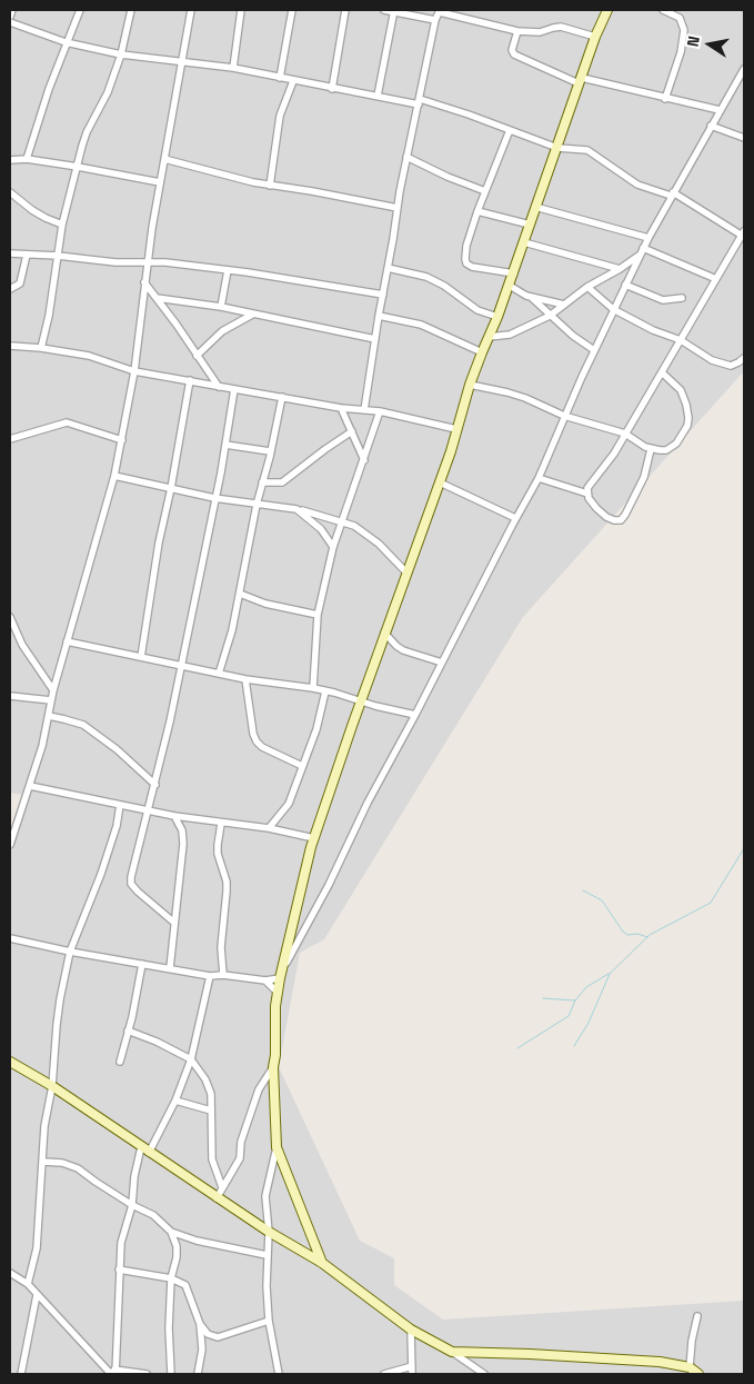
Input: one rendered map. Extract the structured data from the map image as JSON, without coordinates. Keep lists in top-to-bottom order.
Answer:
{
  "north": "left"
}
